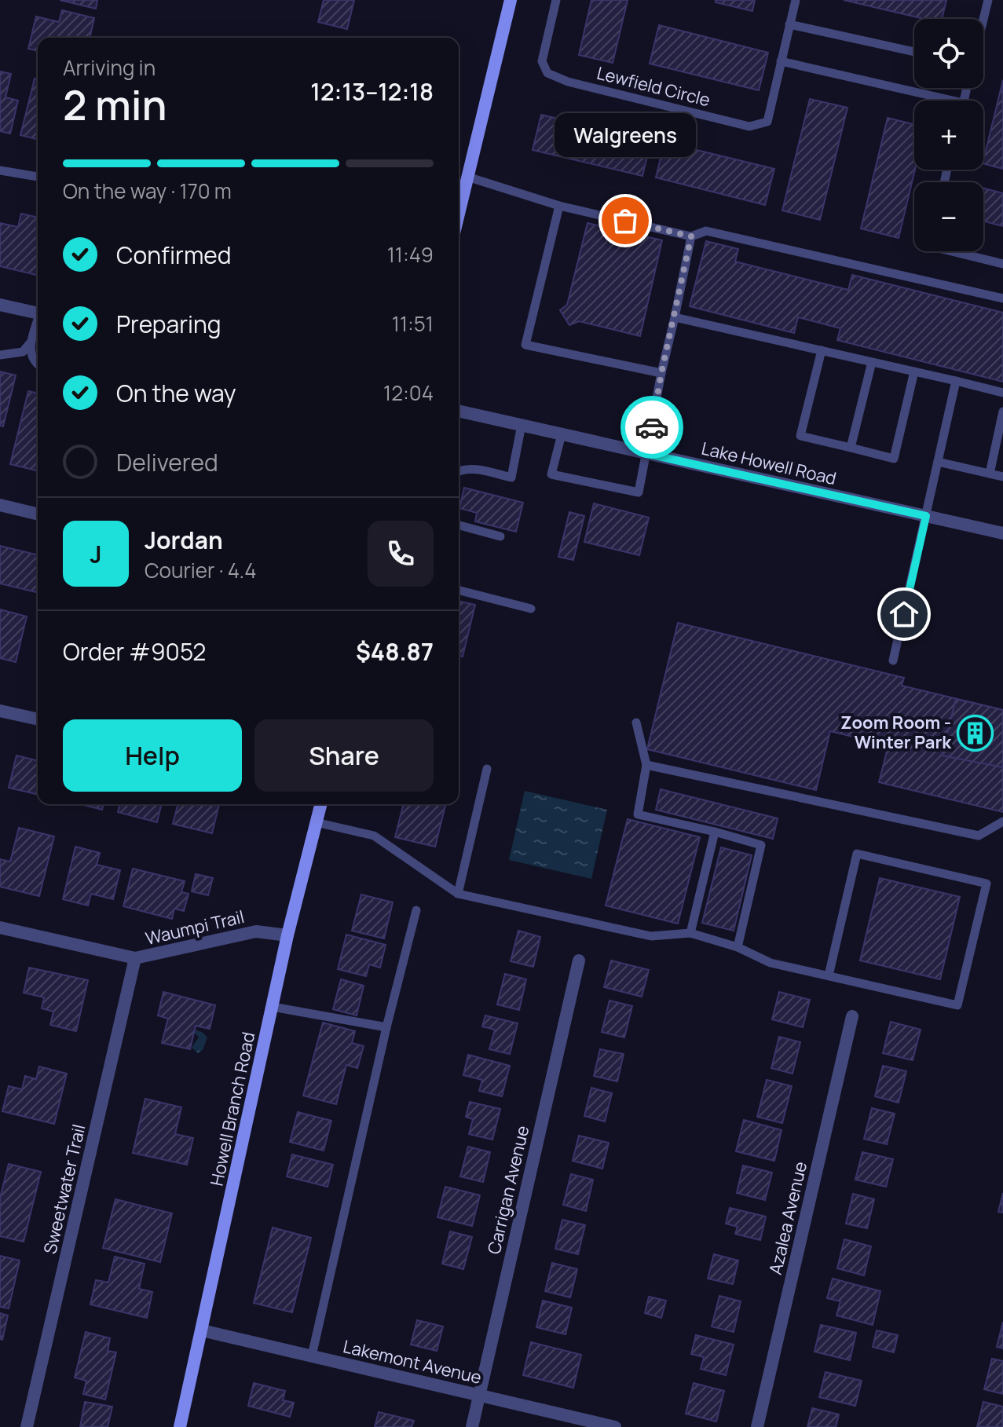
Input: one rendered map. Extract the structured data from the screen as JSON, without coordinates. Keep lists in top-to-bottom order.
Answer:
{
  "streets": {
    "main road": ["Howell Branch Road"],
    "street": [
      "Lake Howell Road",
      "Waumpi Trail",
      "Sweetwater Trail",
      "Carrigan Avenue",
      "Azalea Avenue",
      "Lakemont Avenue"
    ],
    "lane": ["Lewfield Circle"]
  },
  "crossings": [
    ["Waumpi Trail", "Howell Branch Road"],
    ["Waumpi Trail", "Sweetwater Trail"],
    ["Howell Branch Road", "Lakemont Avenue"],
    ["Carrigan Avenue", "Lakemont Avenue"]
  ],
  "places": {
    "other": ["Walgreens"],
    "building": ["Zoom Room - Winter Park"]
  },
  "page": {
    "map_buttons": ["+", "−"],
    "heading": ["2 min", "Arriving in", "12:13–12:18"],
    "panel": [
      "Jordan",
      "Courier · 4.4",
      "Order #9052",
      "$48.87"
    ],
    "bubble": "Walgreens",
    "bar": "On the way · 170 m",
    "list": [
      ["Confirmed", "11:49"],
      ["Preparing", "11:51"],
      ["On the way", "12:04"],
      "Delivered"
    ],
    "round": "J",
    "buttons": ["Help", "Share"]
  }
}
